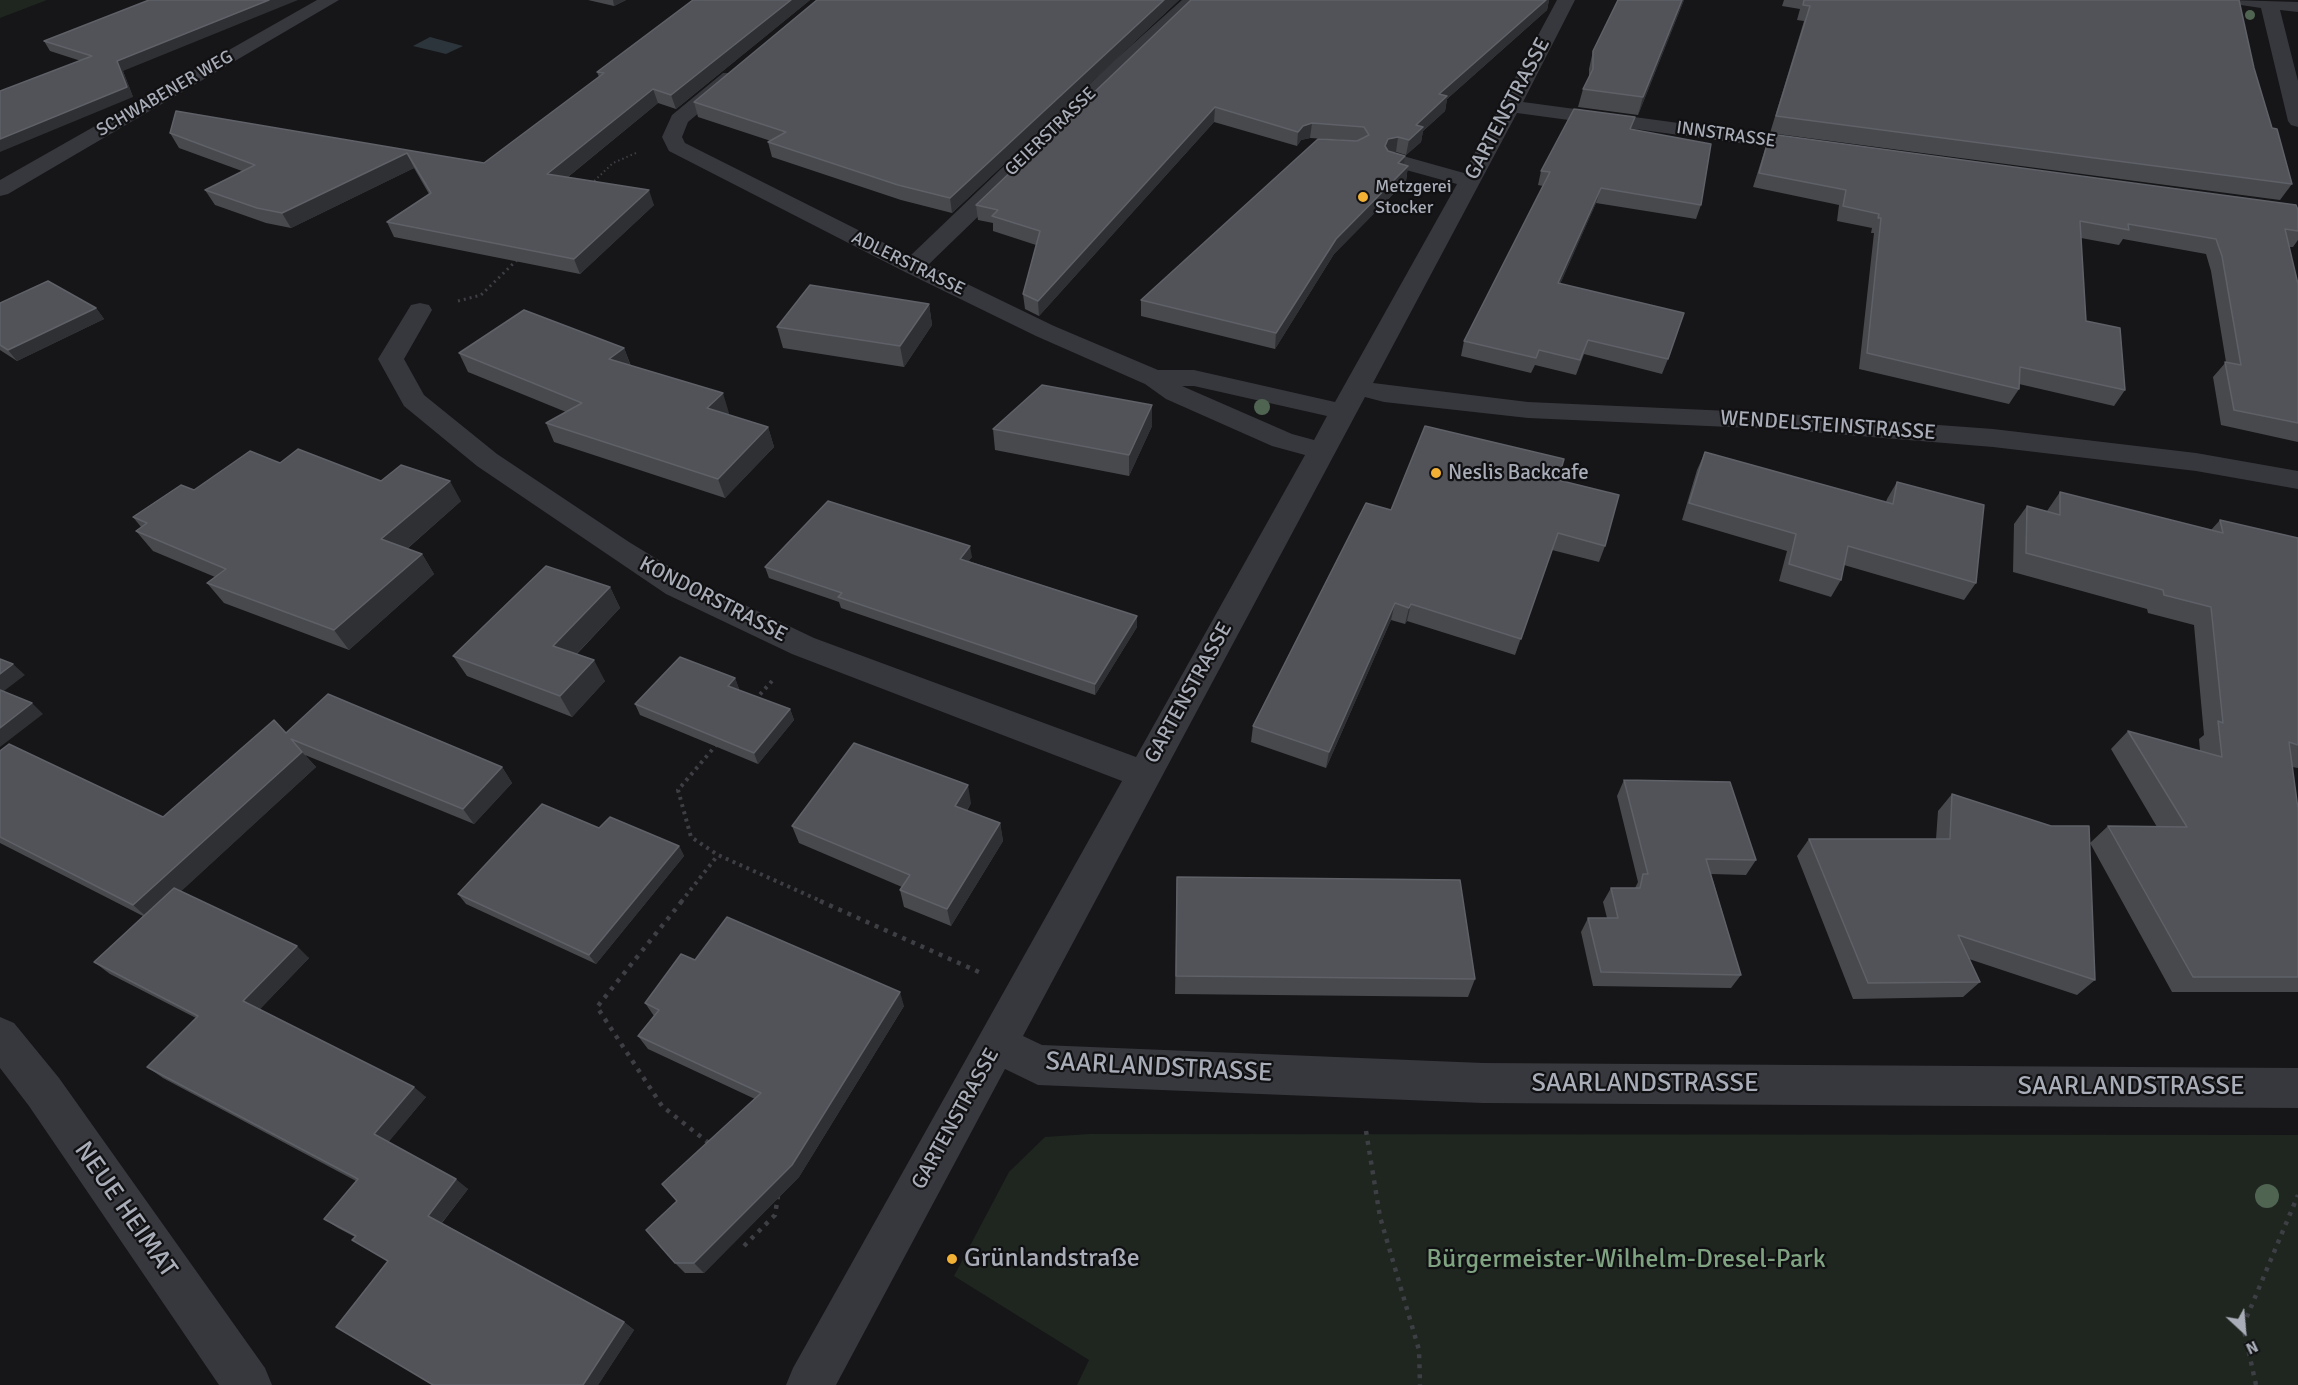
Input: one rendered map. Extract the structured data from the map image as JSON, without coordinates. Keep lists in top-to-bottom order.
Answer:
{
  "streets": {
    "street": [
      "SCHWABENER WEG",
      "GARTENSTRASSE",
      "GEIERSTRASSE",
      "INNSTRASSE",
      "ADLERSTRASSE",
      "WENDELSTEINSTRASSE",
      "KONDORSTRASSE",
      "SAARLANDSTRASSE",
      "NEUE HEIMAT"
    ]
  },
  "crossings": [
    ["GARTENSTRASSE", "INNSTRASSE"],
    ["GARTENSTRASSE", "ADLERSTRASSE"],
    ["GARTENSTRASSE", "WENDELSTEINSTRASSE"],
    ["GARTENSTRASSE", "KONDORSTRASSE"],
    ["GARTENSTRASSE", "SAARLANDSTRASSE"],
    ["GEIERSTRASSE", "ADLERSTRASSE"],
    ["ADLERSTRASSE", "WENDELSTEINSTRASSE"]
  ],
  "parks": ["Bürgermeister-Wilhelm-Dresel-Park"],
  "places": ["Metzgerei Stocker", "Neslis Backcafe", "Grünlandstraße"],
  "north": "bottom right"
}
